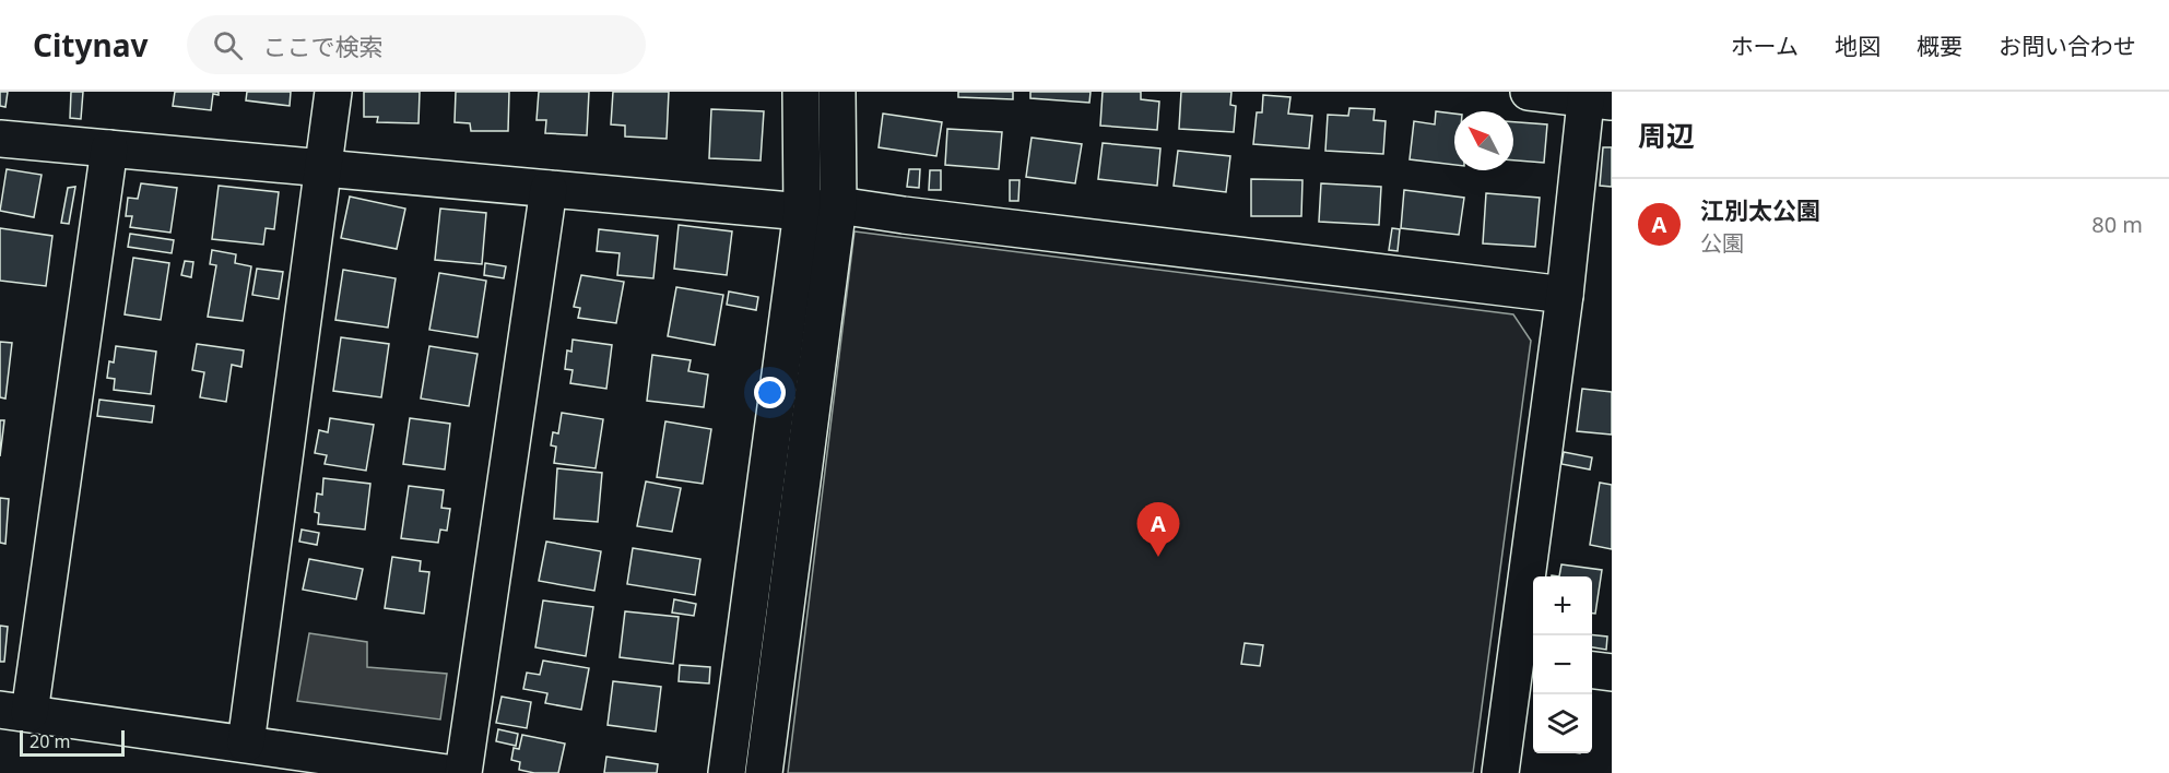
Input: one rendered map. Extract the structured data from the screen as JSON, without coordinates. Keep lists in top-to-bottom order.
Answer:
{
  "scale_bar": "20 m",
  "north": "top left",
  "page": {
    "header": "Citynav",
    "search": "ここで検索",
    "nav": [
      "ホーム",
      "地図",
      "概要",
      "お問い合わせ"
    ],
    "heading": "周辺",
    "list": [
      {
        "mark": "A",
        "name": "江別太公園",
        "note": "公園",
        "value": "80 m"
      }
    ],
    "pins": "A",
    "map_buttons": ["+", "−"],
    "scale": "20 m"
  }
}
